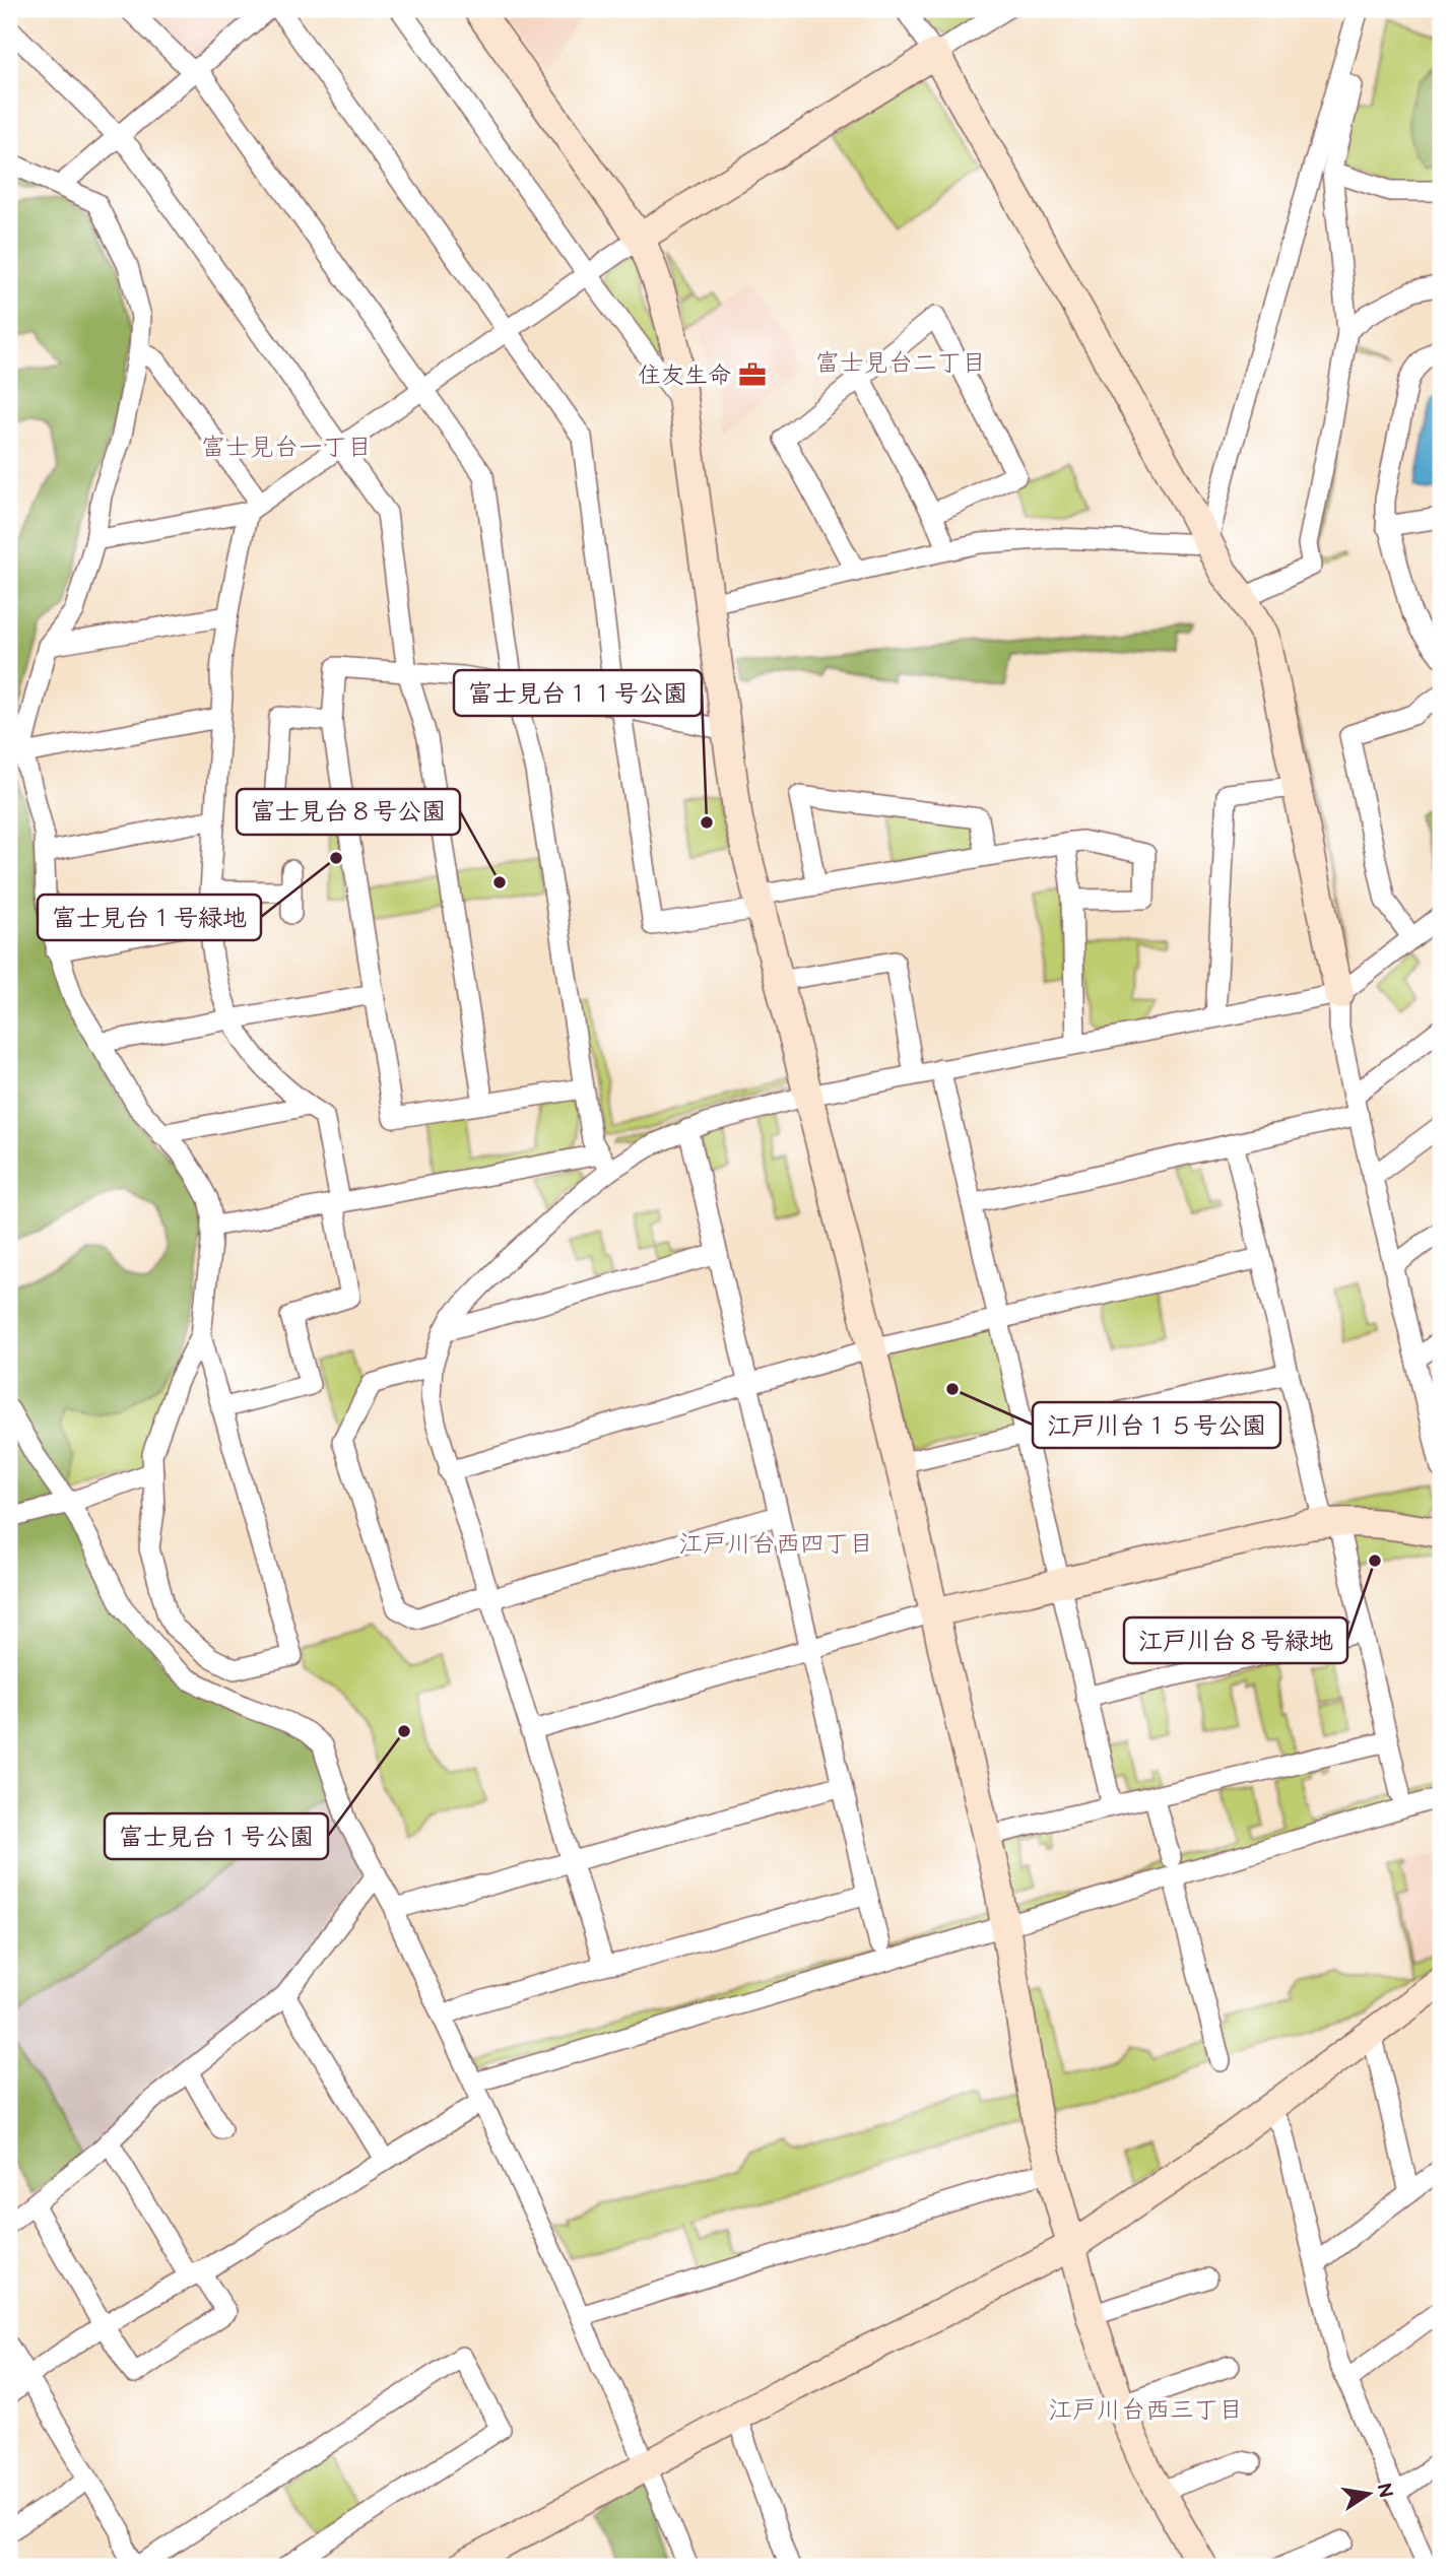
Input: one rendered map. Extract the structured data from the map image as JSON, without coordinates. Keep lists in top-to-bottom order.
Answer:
{
  "districts": [
    "富士見台二丁目",
    "富士見台一丁目",
    "江戸川台西四丁目",
    "江戸川台西三丁目"
  ],
  "places": {
    "office": ["住友生命"],
    "other": [
      "富士見台１１号公園",
      "富士見台１号緑地",
      "富士見台８号公園",
      "江戸川台１５号公園",
      "江戸川台８号緑地",
      "富士見台１号公園"
    ]
  },
  "north": "right"
}
